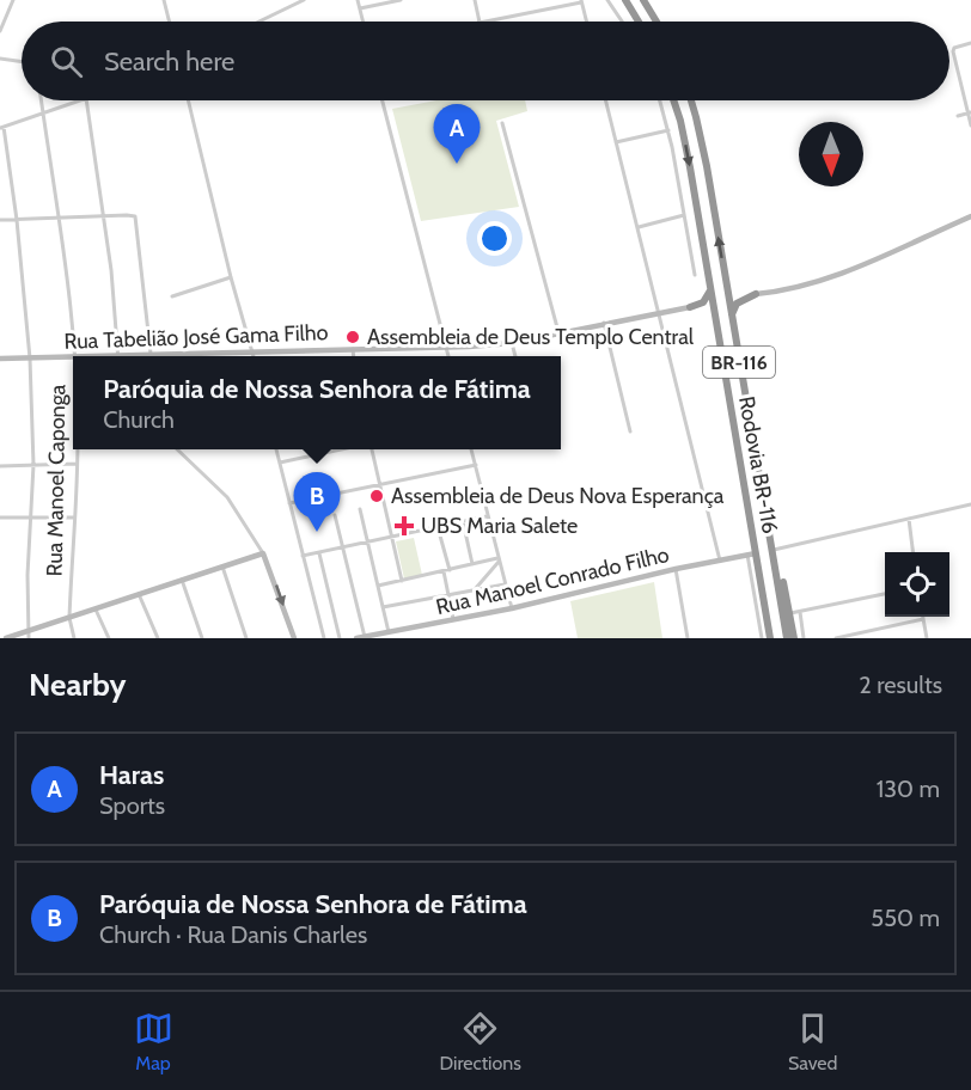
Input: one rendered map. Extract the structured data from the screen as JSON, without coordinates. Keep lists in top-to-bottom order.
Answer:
{
  "streets": {
    "highway": ["BR-116", "Rodovia BR-116"],
    "street": ["Rua Tabelião José Gama Filho", "Rua Manoel Caponga", "Rua Manoel Conrado Filho"]
  },
  "crossings": [
    ["Rodovia BR-116", "Rua Manoel Conrado Filho"]
  ],
  "places": {
    "other": ["Assembleia de Deus Templo Central", "Assembleia de Deus Nova Esperança"],
    "health": ["UBS Maria Salete"]
  },
  "north": "bottom",
  "page": {
    "search": "Search here",
    "pins": ["A", "B"],
    "popup": ["Paróquia de Nossa Senhora de Fátima", "Church"],
    "heading": ["Nearby", "2 results"],
    "list": [
      {
        "mark": "A",
        "name": "Haras",
        "note": "Sports",
        "value": "130 m"
      },
      {
        "mark": "B",
        "name": "Paróquia de Nossa Senhora de Fátima",
        "note": "Church · Rua Danis Charles",
        "value": "550 m"
      }
    ],
    "nav": ["Map", "Directions", "Saved"]
  }
}
